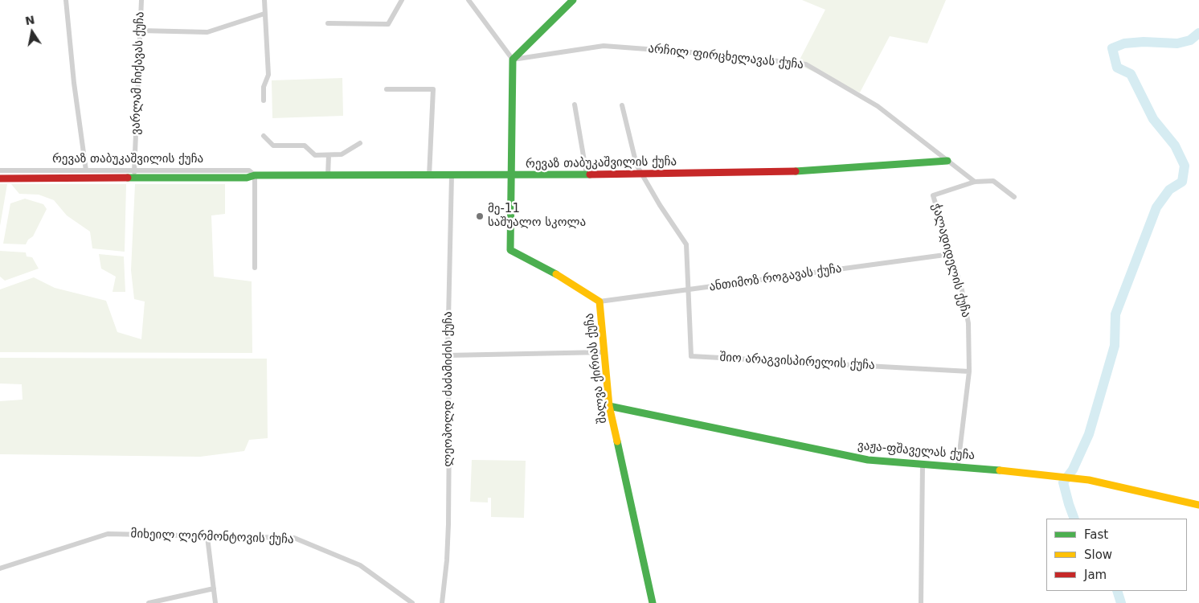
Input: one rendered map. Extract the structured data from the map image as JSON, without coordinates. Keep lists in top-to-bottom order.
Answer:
{
  "streets": {
    "street": [
      "არჩილ ფირცხელავას ქუჩა",
      "ვარლამ ჩიქავას ქუჩა",
      "რევაზ თაბუკაშვილის ქუჩა",
      "ჭალადიდელის ქუჩა",
      "ანთიმოზ როგავას ქუჩა",
      "შიო არაგვისპირელის ქუჩა",
      "შალვა ქირიას ქუჩა",
      "ლეოპოლდ ძაძამიძის ქუჩა",
      "ვაჟა-ფშაველას ქუჩა",
      "მიხეილ ლერმონტოვის ქუჩა"
    ]
  },
  "crossings": [
    ["არჩილ ფირცხელავას ქუჩა", "რევაზ თაბუკაშვილის ქუჩა"],
    ["არჩილ ფირცხელავას ქუჩა", "ჭალადიდელის ქუჩა"],
    ["არჩილ ფირცხელავას ქუჩა", "შალვა ქირიას ქუჩა"],
    ["ვარლამ ჩიქავას ქუჩა", "რევაზ თაბუკაშვილის ქუჩა"],
    ["რევაზ თაბუკაშვილის ქუჩა", "შალვა ქირიას ქუჩა"],
    ["რევაზ თაბუკაშვილის ქუჩა", "ლეოპოლდ ძაძამიძის ქუჩა"],
    ["ჭალადიდელის ქუჩა", "ანთიმოზ როგავას ქუჩა"],
    ["ჭალადიდელის ქუჩა", "შიო არაგვისპირელის ქუჩა"],
    ["ჭალადიდელის ქუჩა", "ვაჟა-ფშაველას ქუჩა"],
    ["ანთიმოზ როგავას ქუჩა", "შიო არაგვისპირელის ქუჩა"],
    ["ანთიმოზ როგავას ქუჩა", "შალვა ქირიას ქუჩა"],
    ["შალვა ქირიას ქუჩა", "ვაჟა-ფშაველას ქუჩა"]
  ],
  "places": ["მე-11 საშუალო სკოლა"],
  "legend": ["Fast", "Slow", "Jam"],
  "north": "top"
}
